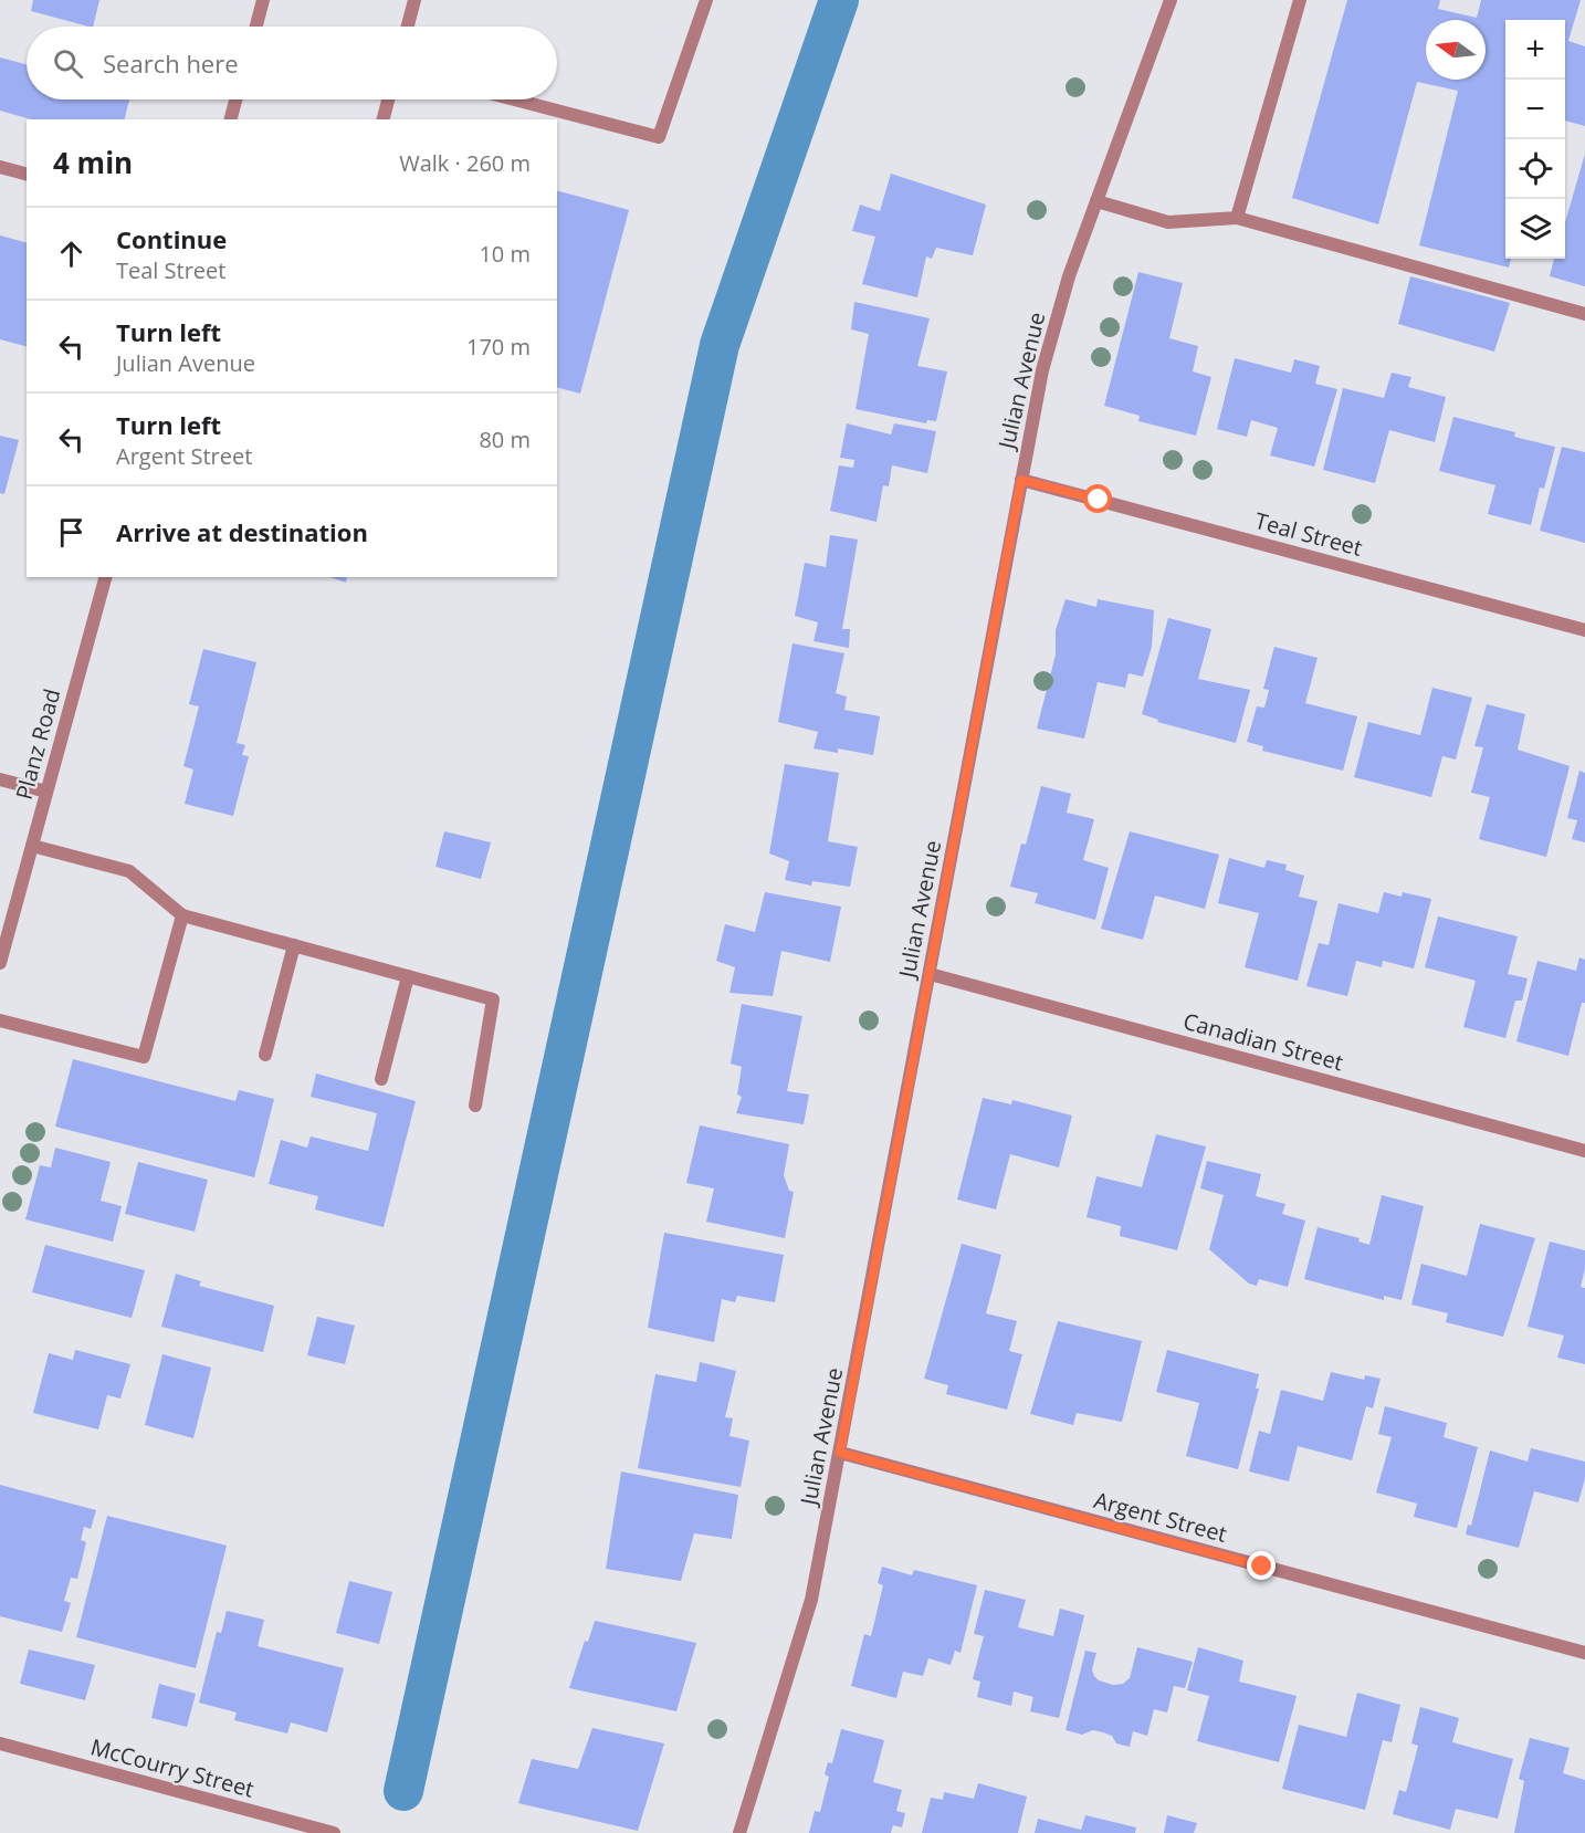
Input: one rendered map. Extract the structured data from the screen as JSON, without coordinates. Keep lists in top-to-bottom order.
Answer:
{
  "streets": {
    "street": [
      "Julian Avenue",
      "Teal Street",
      "Planz Road",
      "Canadian Street",
      "Argent Street",
      "McCourry Street"
    ]
  },
  "crossings": [
    ["Julian Avenue", "Teal Street"],
    ["Julian Avenue", "Canadian Street"],
    ["Julian Avenue", "Argent Street"]
  ],
  "north": "left",
  "page": {
    "map_buttons": ["+", "−"],
    "search": "Search here",
    "heading": ["4 min", "Walk · 260 m"],
    "list": [
      ["Continue", "Teal Street", "10 m"],
      ["Turn left", "Julian Avenue", "170 m"],
      ["Turn left", "Argent Street", "80 m"],
      "Arrive at destination"
    ]
  }
}
